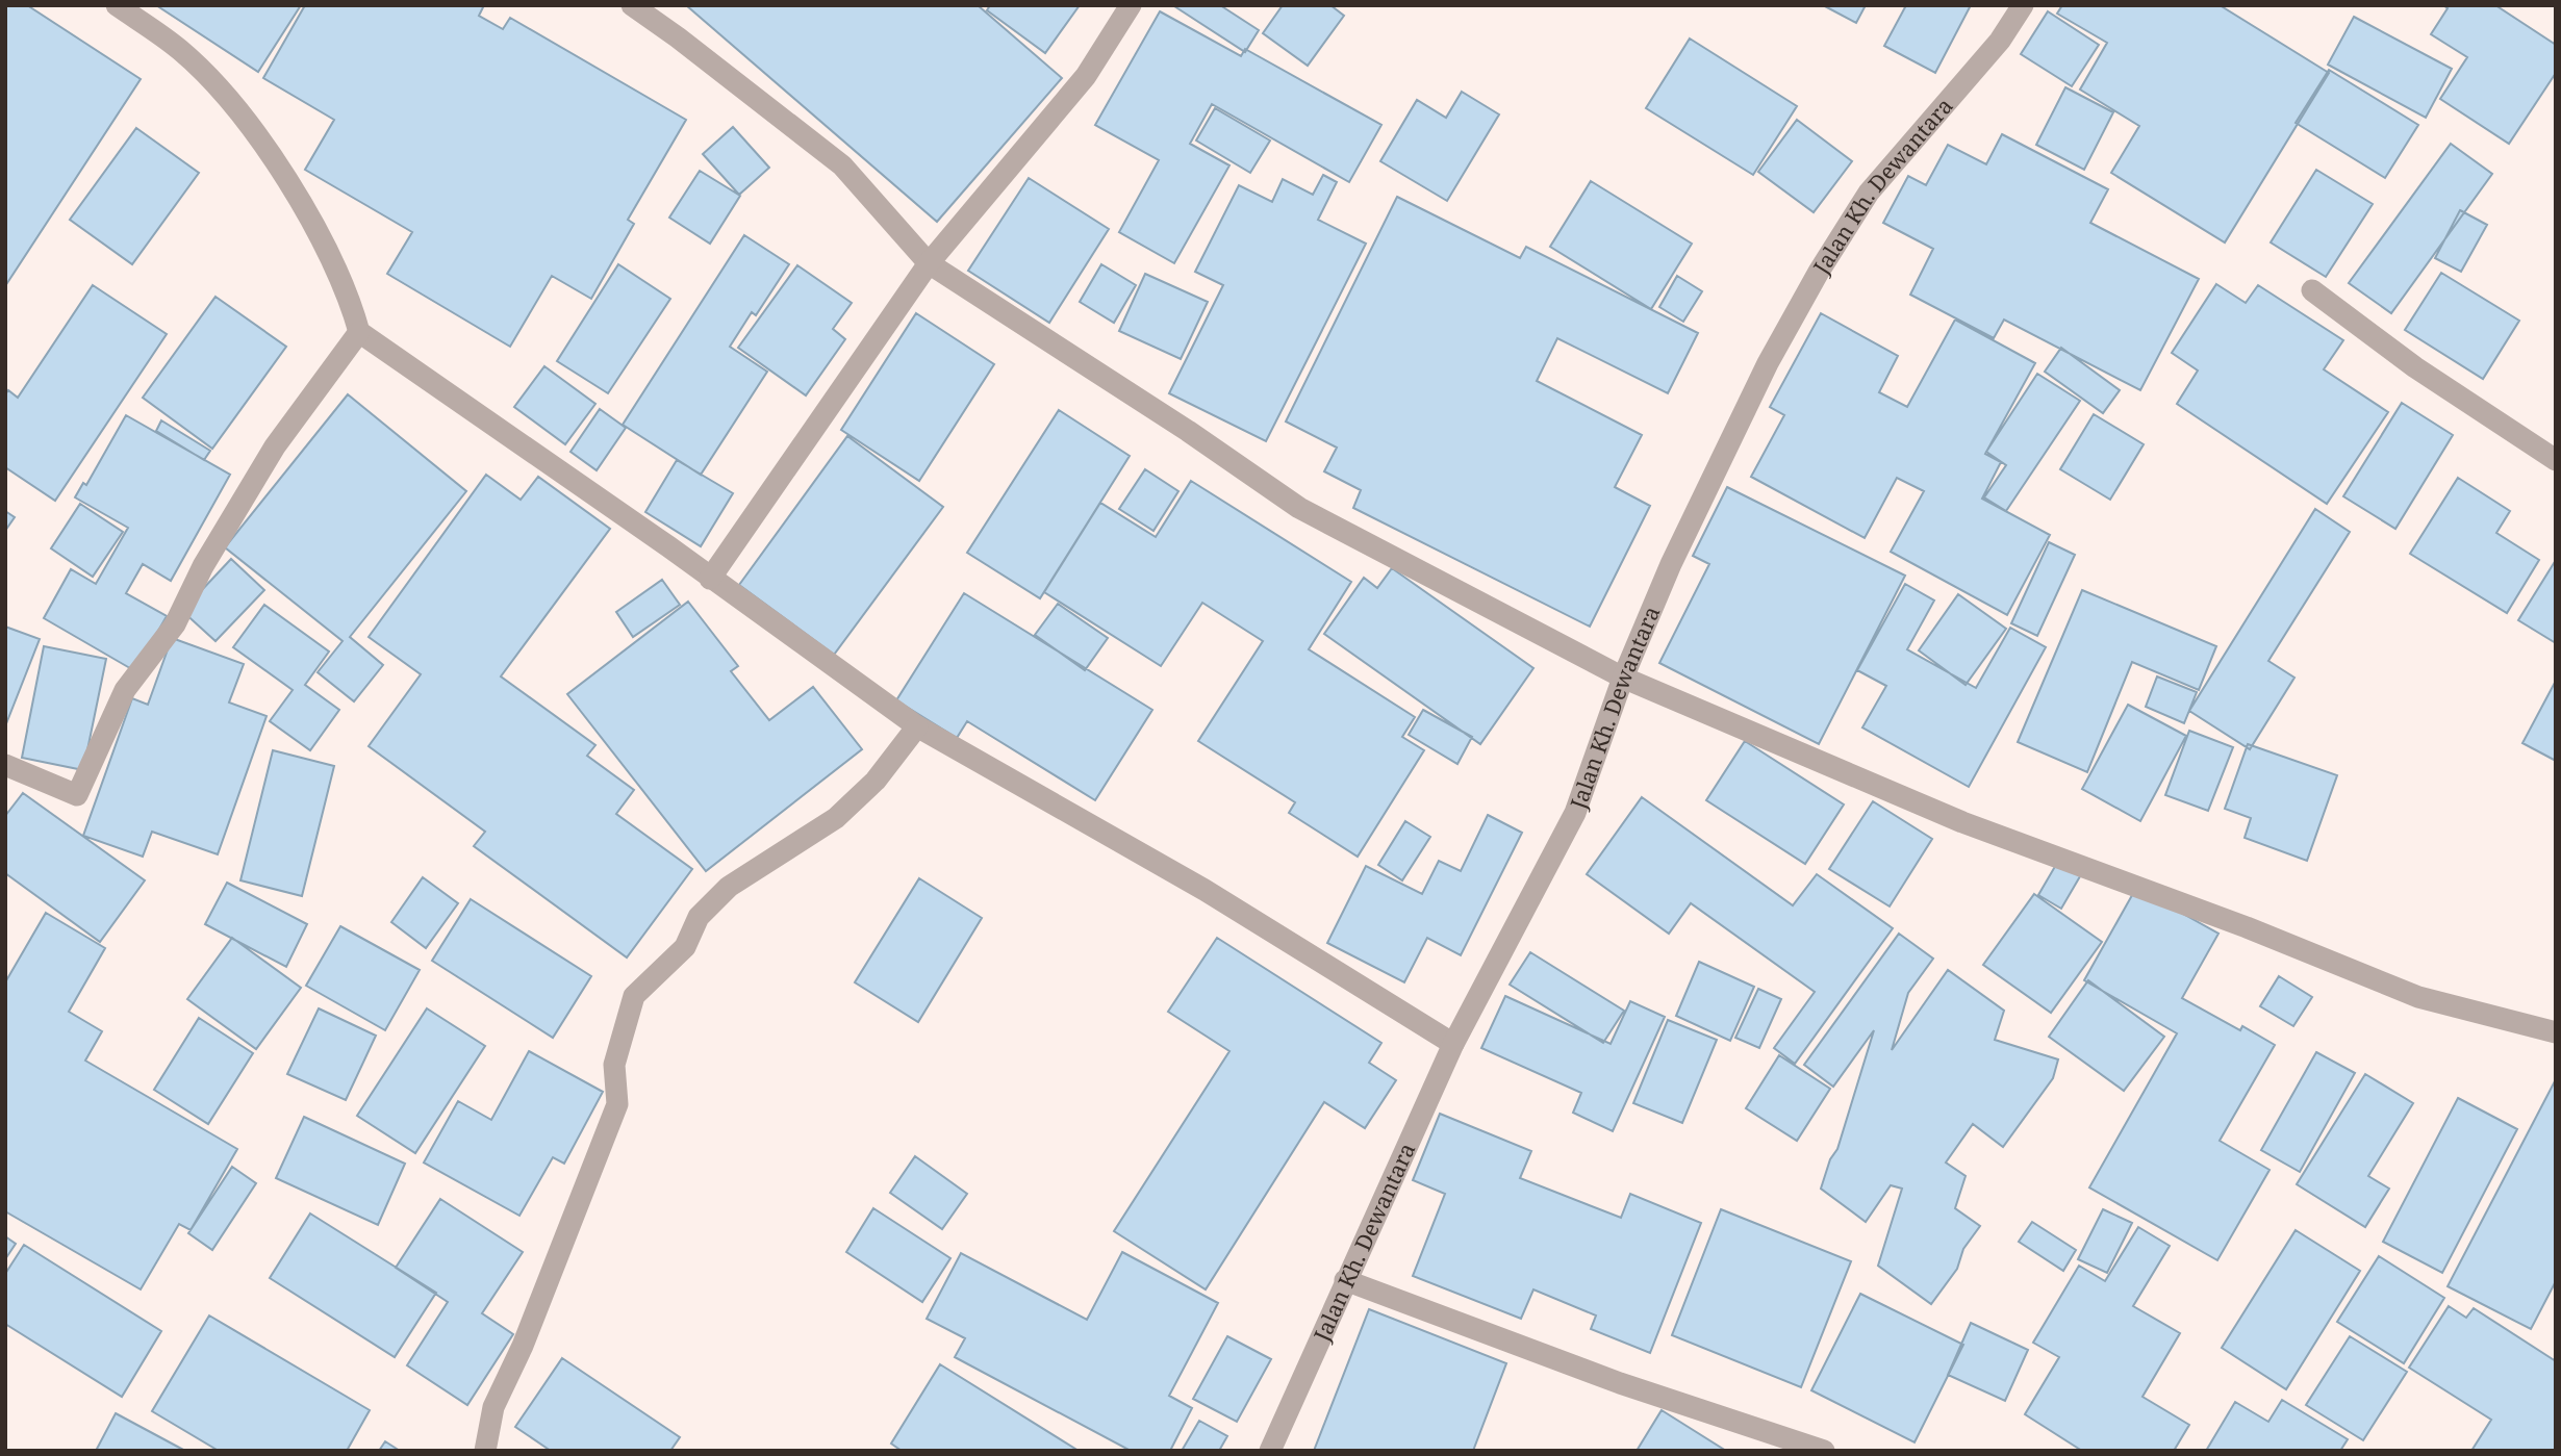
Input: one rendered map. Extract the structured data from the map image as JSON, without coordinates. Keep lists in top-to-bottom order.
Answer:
{
  "streets": {
    "street": ["Jalan Kh. Dewantara"]
  }
}
